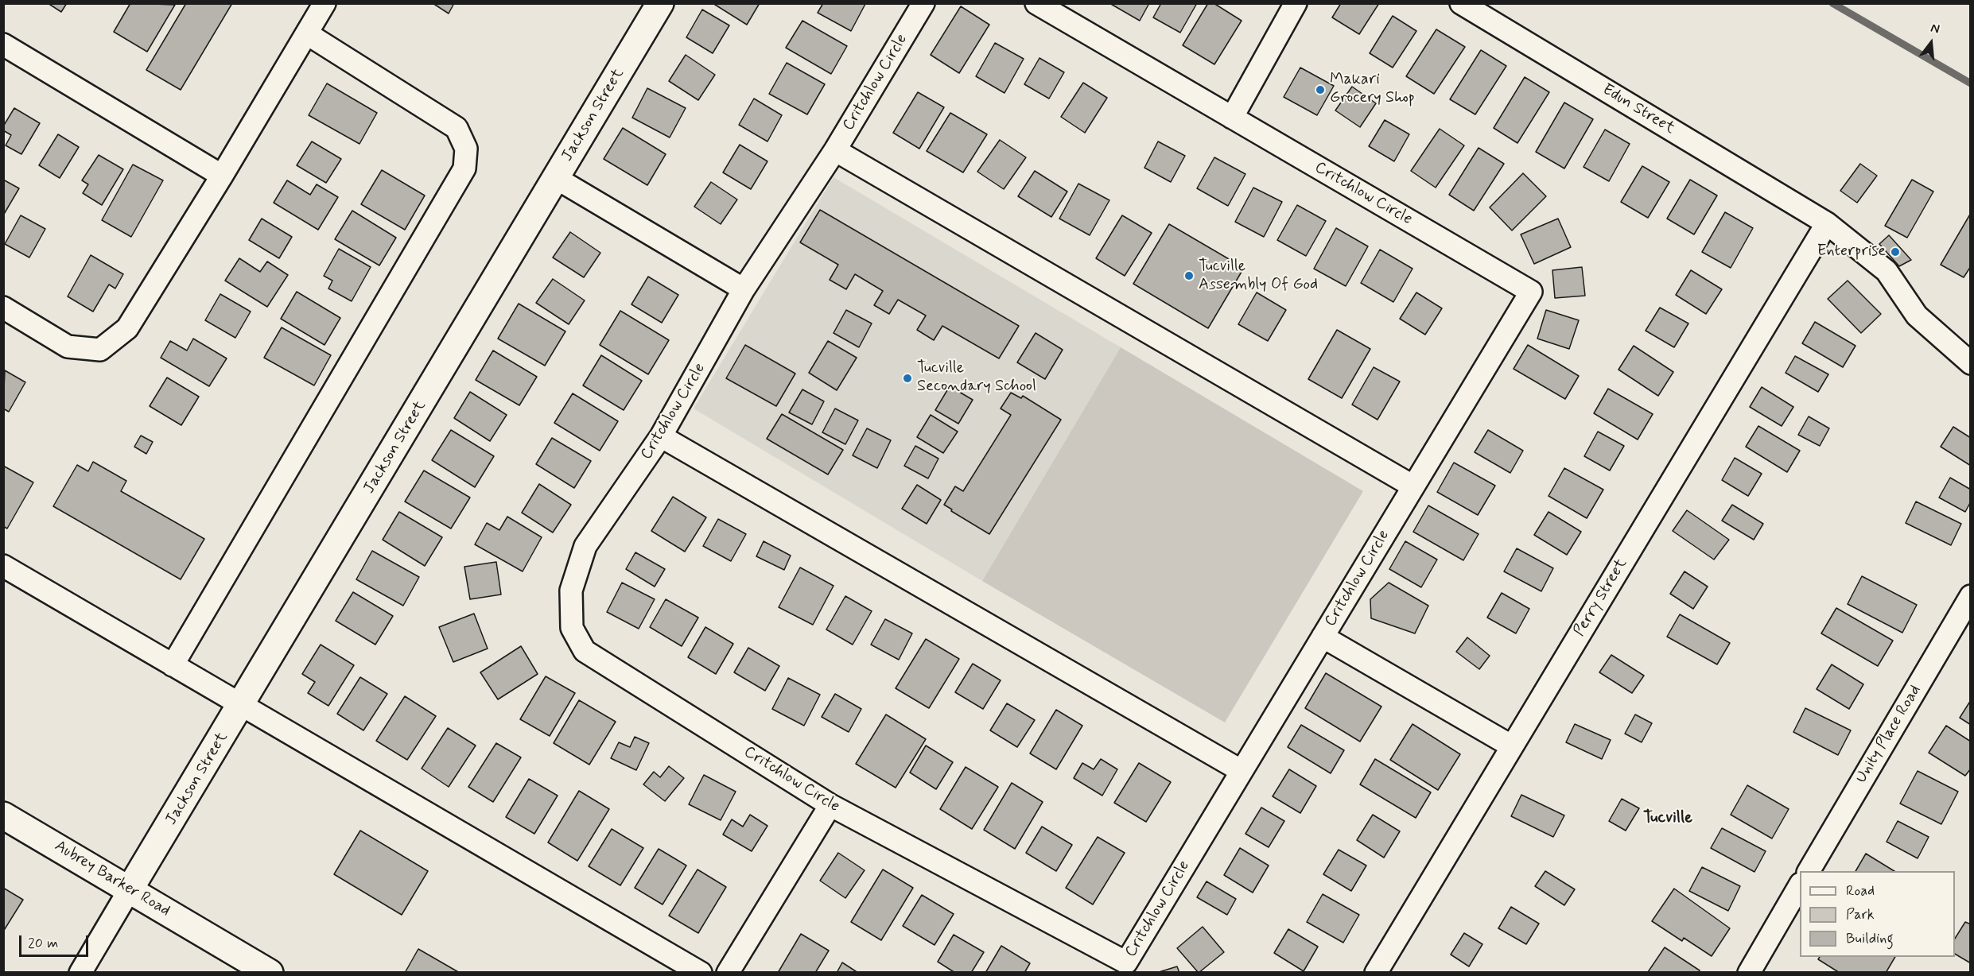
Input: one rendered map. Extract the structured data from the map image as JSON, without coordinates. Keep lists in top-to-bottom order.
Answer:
{
  "streets": {
    "street": [
      "Critchlow Circle",
      "Edun Street",
      "Jackson Street",
      "Perry Street",
      "Unity Place Road",
      "Aubrey Barker Road"
    ]
  },
  "crossings": [
    ["Edun Street", "Perry Street"],
    ["Jackson Street", "Aubrey Barker Road"]
  ],
  "districts": ["Tucville"],
  "places": [
    "Makari Grocery Shop",
    "Enterprise",
    "Tucville Assembly Of God",
    "Tucville Secondary School"
  ],
  "legend": ["Road", "Park", "Building"],
  "scale_bar": "20 m",
  "north": "top"
}
